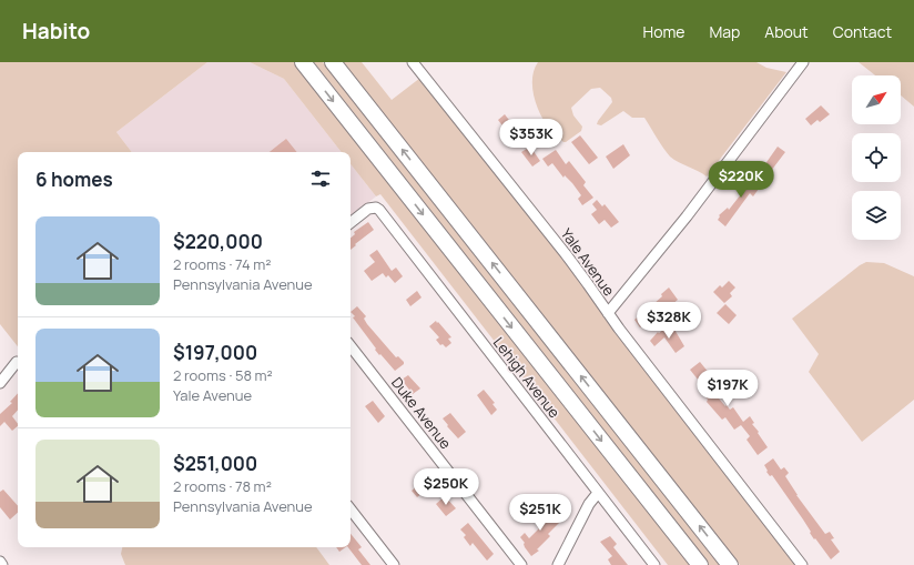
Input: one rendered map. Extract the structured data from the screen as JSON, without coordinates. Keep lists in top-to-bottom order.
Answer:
{
  "streets": {
    "street": ["Yale Avenue", "Lehigh Avenue", "Duke Avenue"]
  },
  "north": "top right",
  "page": {
    "header": "Habito",
    "nav": [
      "Home",
      "Map",
      "About",
      "Contact"
    ],
    "price": [
      "$353K",
      "$220K",
      "$328K",
      "$197K",
      "$250K",
      "$251K"
    ],
    "heading": "6 homes",
    "list": [
      {
        "name": "$220,000",
        "note": "2 rooms · 74 m² · Pennsylvania Avenue"
      },
      {
        "name": "$197,000",
        "note": "2 rooms · 58 m² · Yale Avenue"
      },
      {
        "name": "$251,000",
        "note": "2 rooms · 78 m² · Pennsylvania Avenue"
      }
    ]
  }
}
